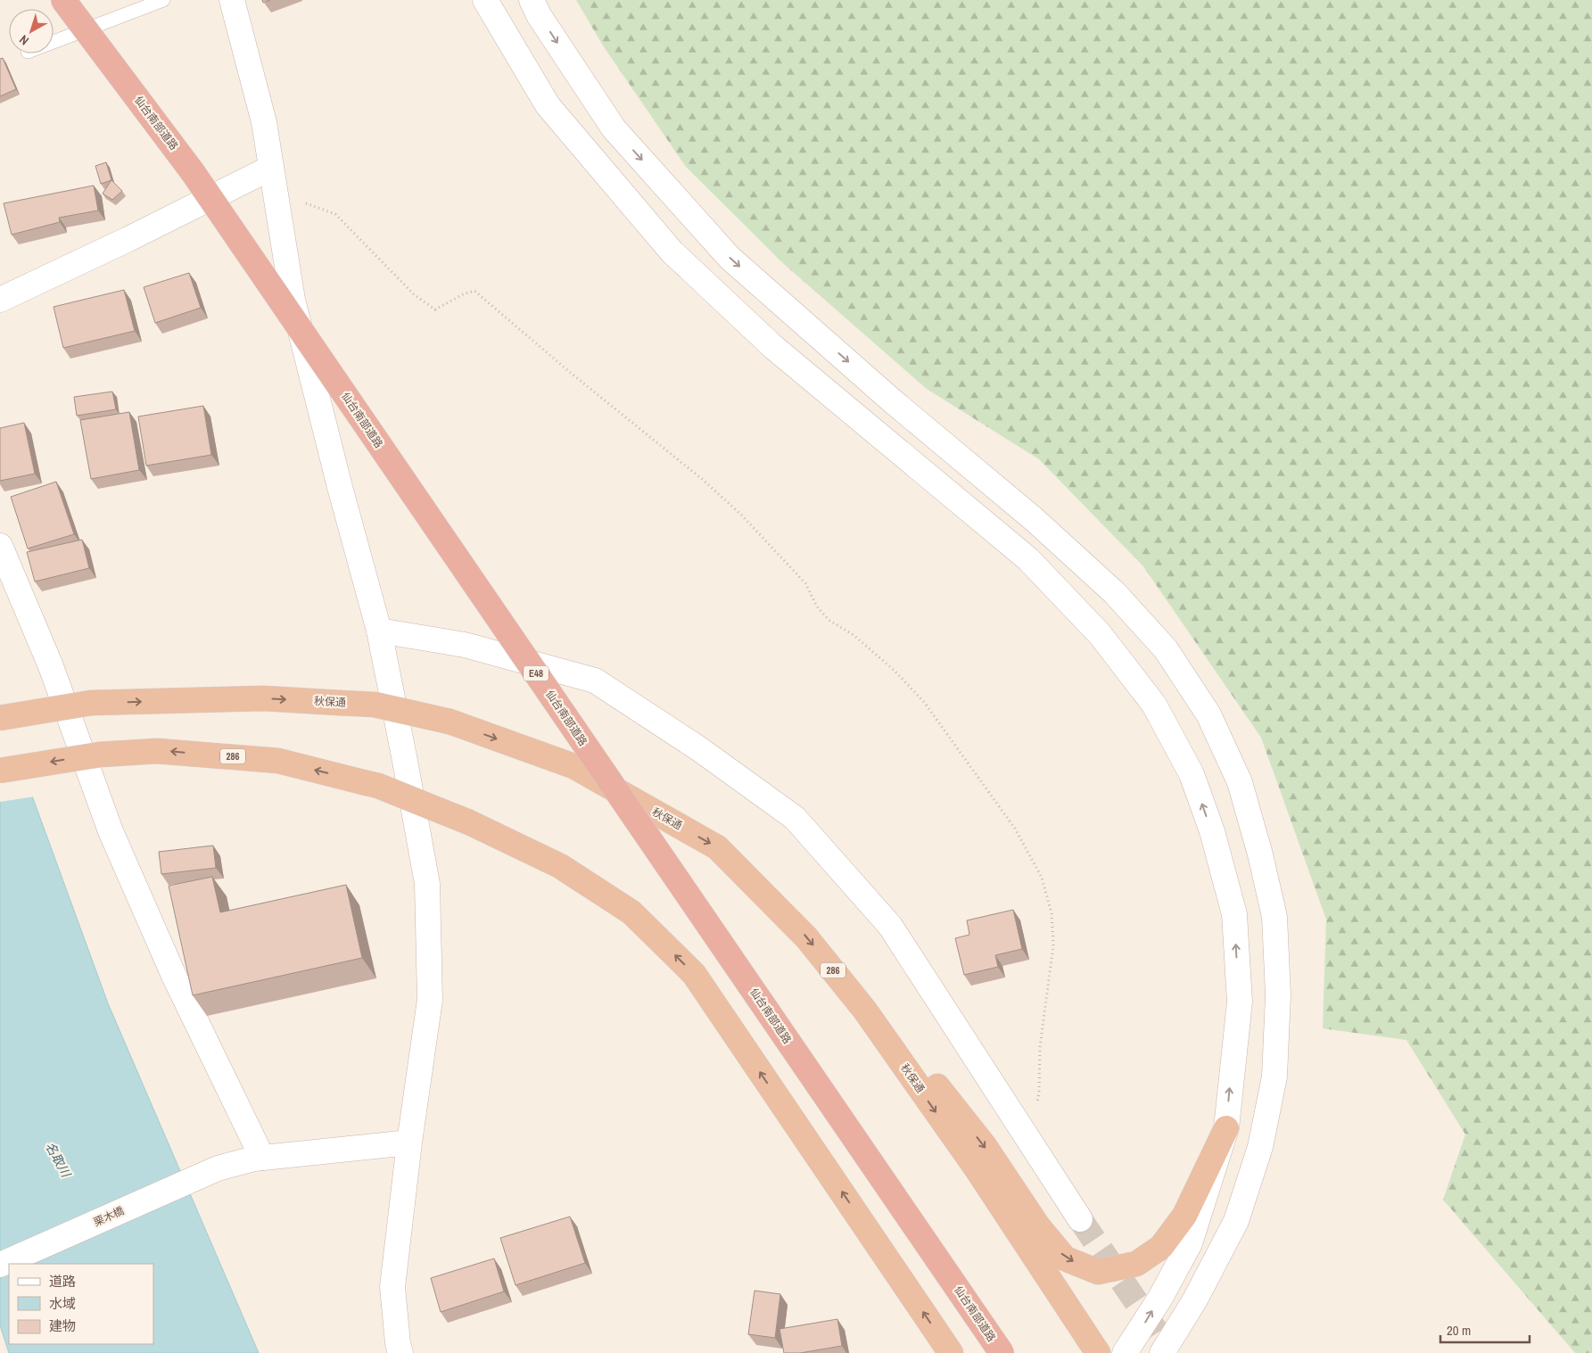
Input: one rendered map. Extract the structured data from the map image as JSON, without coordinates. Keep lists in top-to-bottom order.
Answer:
{
  "streets": {
    "highway": [
      "仙台南部道路",
      "E48",
      "秋保通",
      "286"
    ],
    "street": ["栗木橋"]
  },
  "water": ["名取川"],
  "legend": ["道路", "水域", "建物"],
  "scale_bar": "20 m",
  "north": "bottom left"
}
